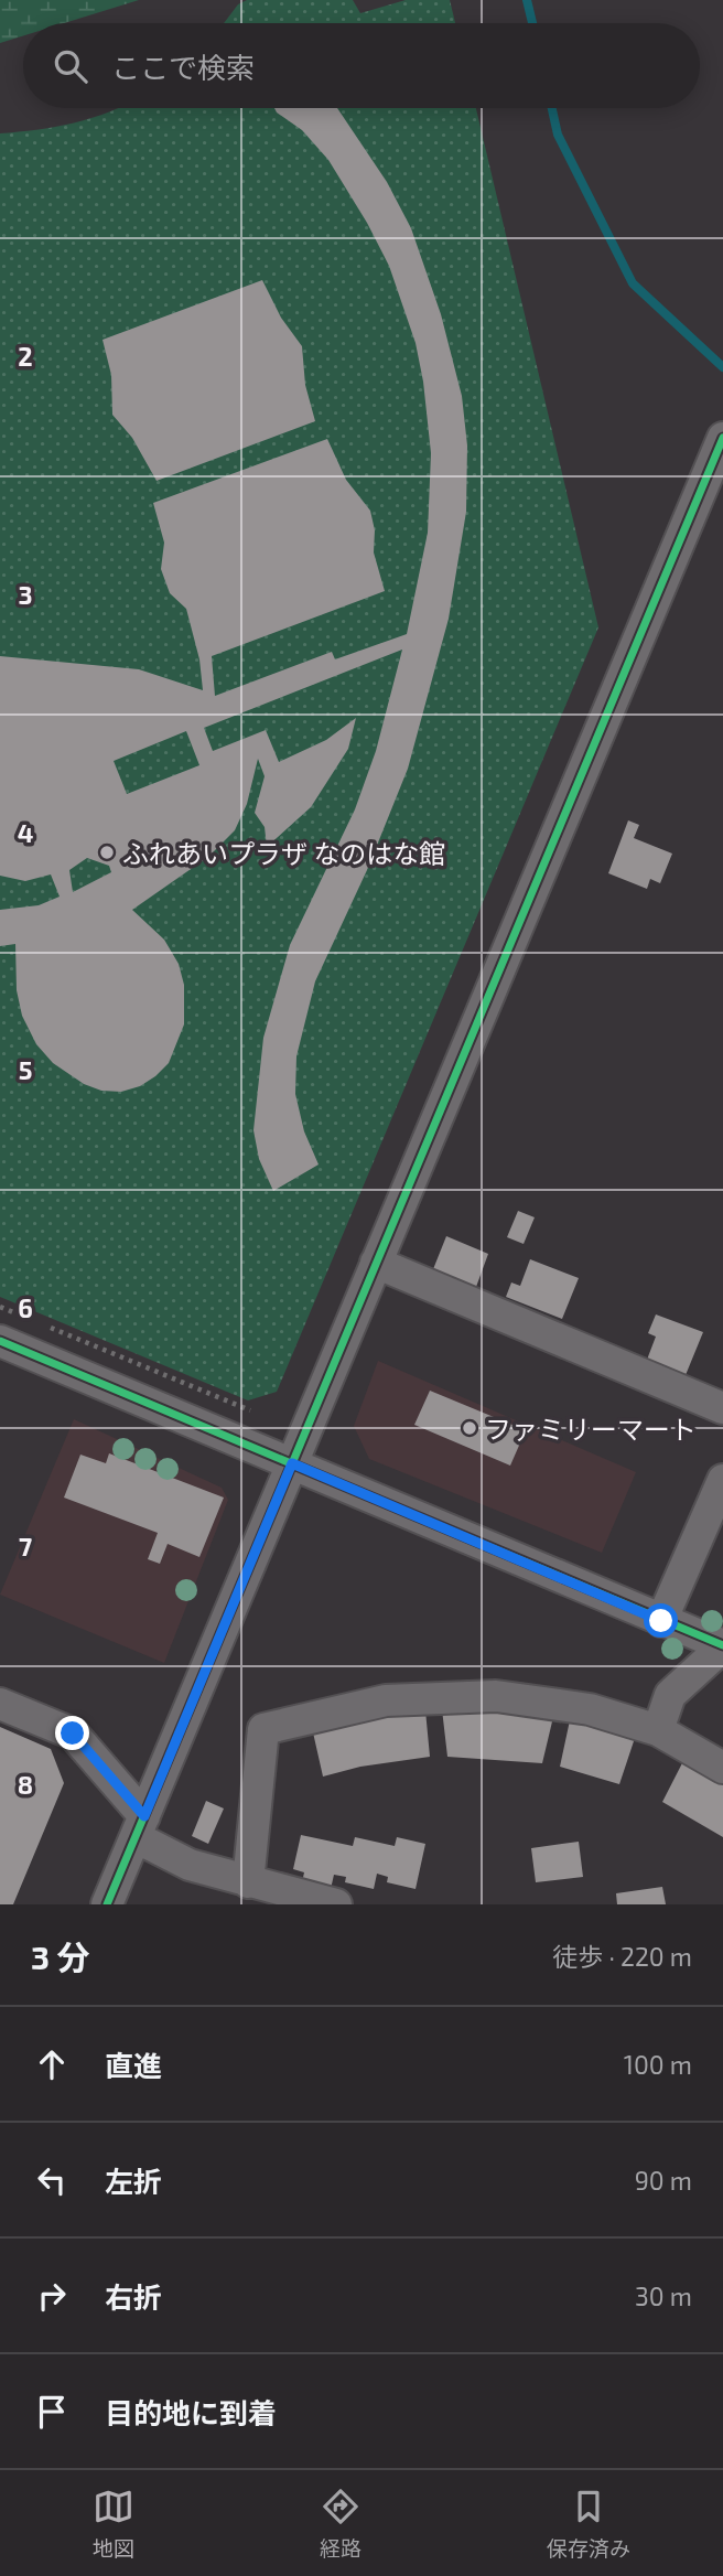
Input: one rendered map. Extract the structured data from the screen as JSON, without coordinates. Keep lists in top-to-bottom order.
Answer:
{
  "places": ["ふれあいプラザ なのはな館", "ファミリーマート"],
  "page": {
    "search": "ここで検索",
    "heading": ["3 分", "徒歩 · 220 m"],
    "list": [
      ["直進", "100 m"],
      ["左折", "90 m"],
      ["右折", "30 m"],
      "目的地に到着"
    ],
    "nav": ["地図", "経路", "保存済み"]
  },
  "grid": {
    "rows": [
      "2",
      "3",
      "4",
      "5",
      "6",
      "7",
      "8"
    ]
  }
}
